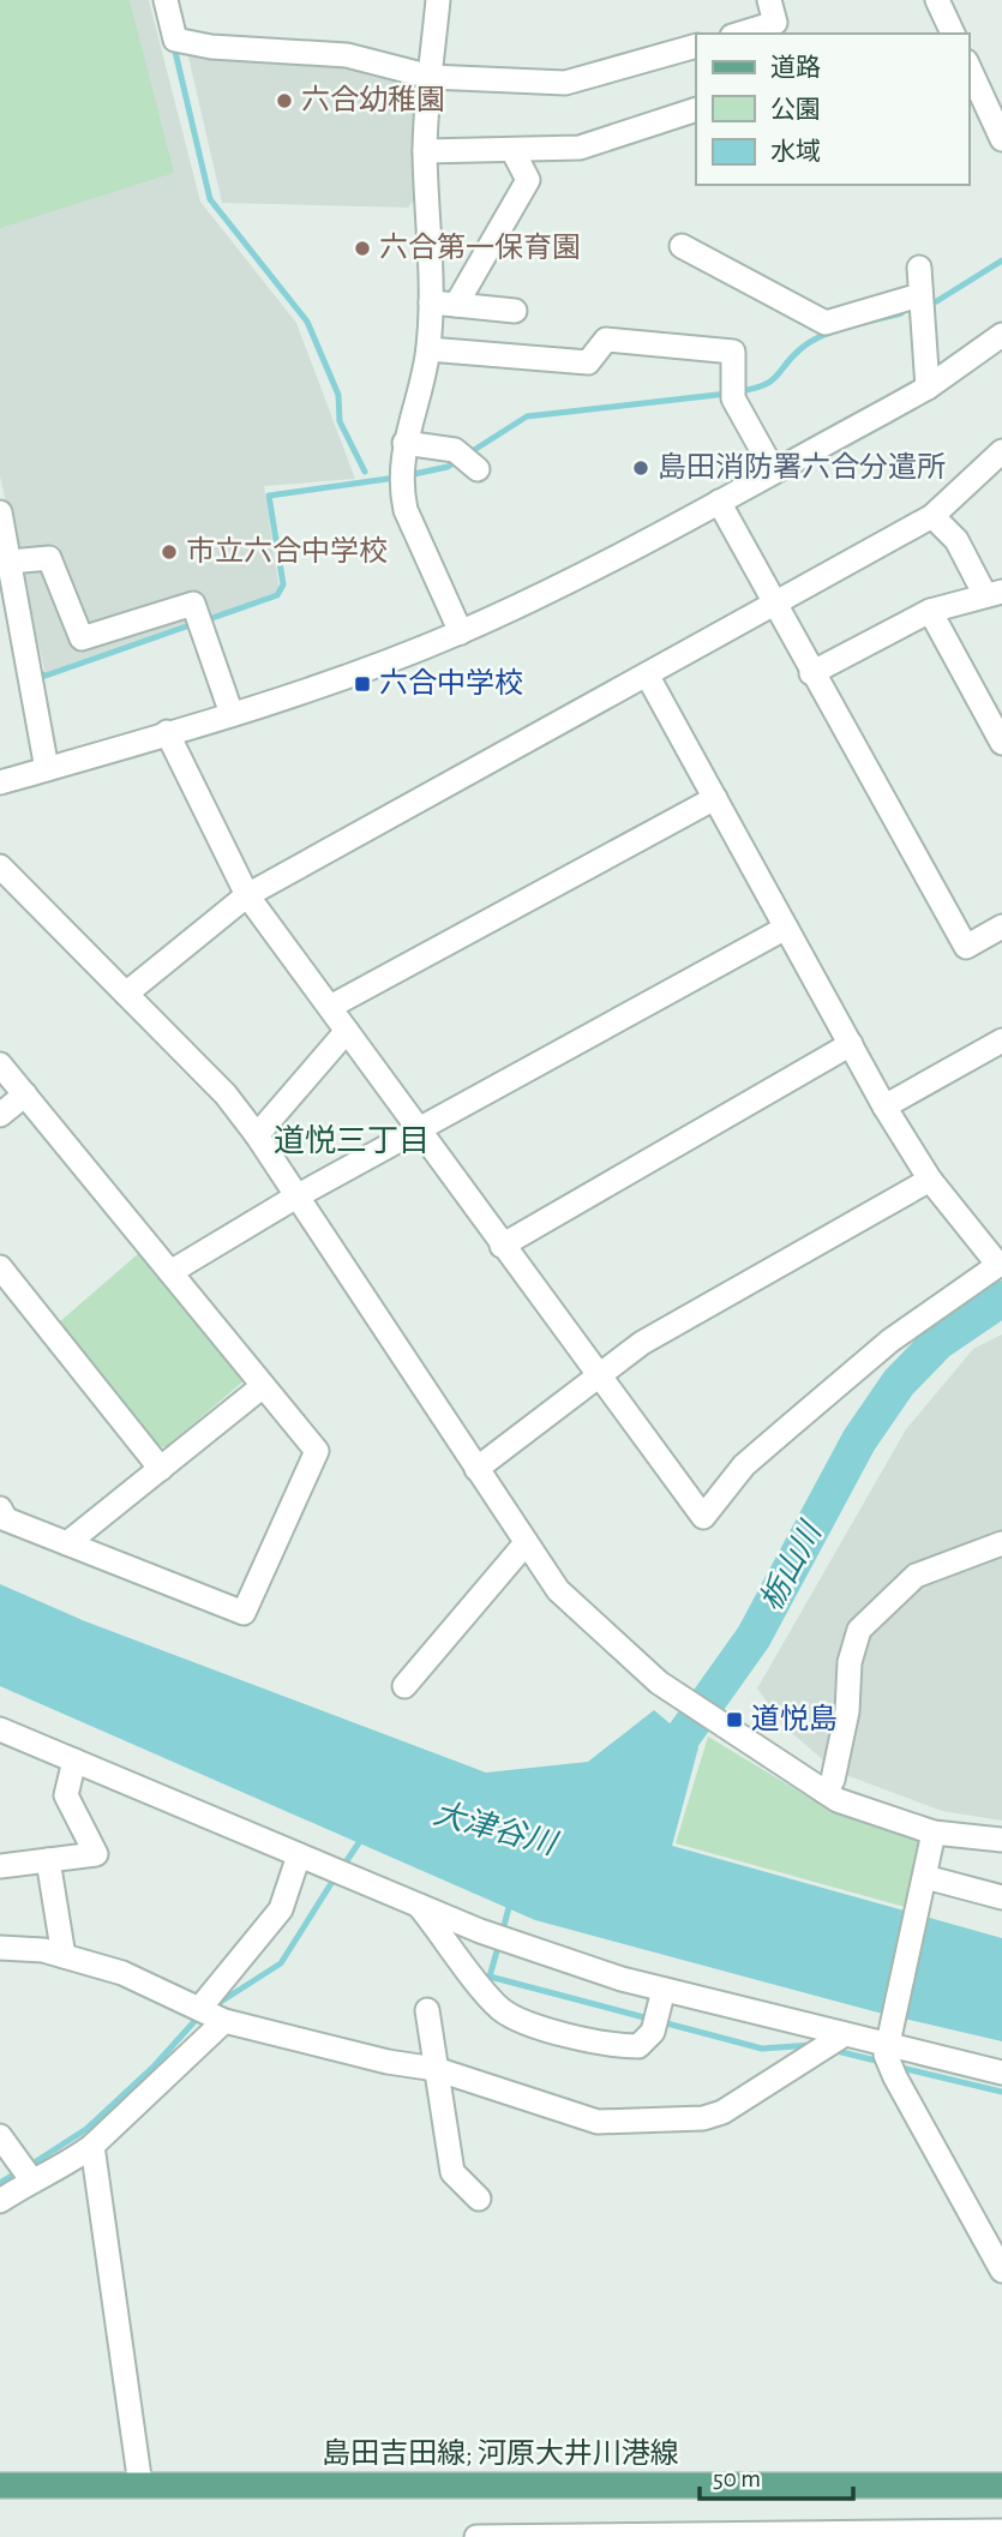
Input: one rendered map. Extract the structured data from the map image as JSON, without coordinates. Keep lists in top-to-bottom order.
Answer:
{
  "streets": {
    "main road": ["島田吉田線; 河原大井川港線"]
  },
  "districts": ["道悦三丁目"],
  "water": ["栃山川", "大津谷川"],
  "places": {
    "other": [
      "六合幼稚園",
      "六合第一保育園",
      "島田消防署六合分遣所",
      "市立六合中学校"
    ],
    "transit": ["六合中学校", "道悦島"]
  },
  "legend": ["道路", "公園", "水域"],
  "scale_bar": "50 m"
}
